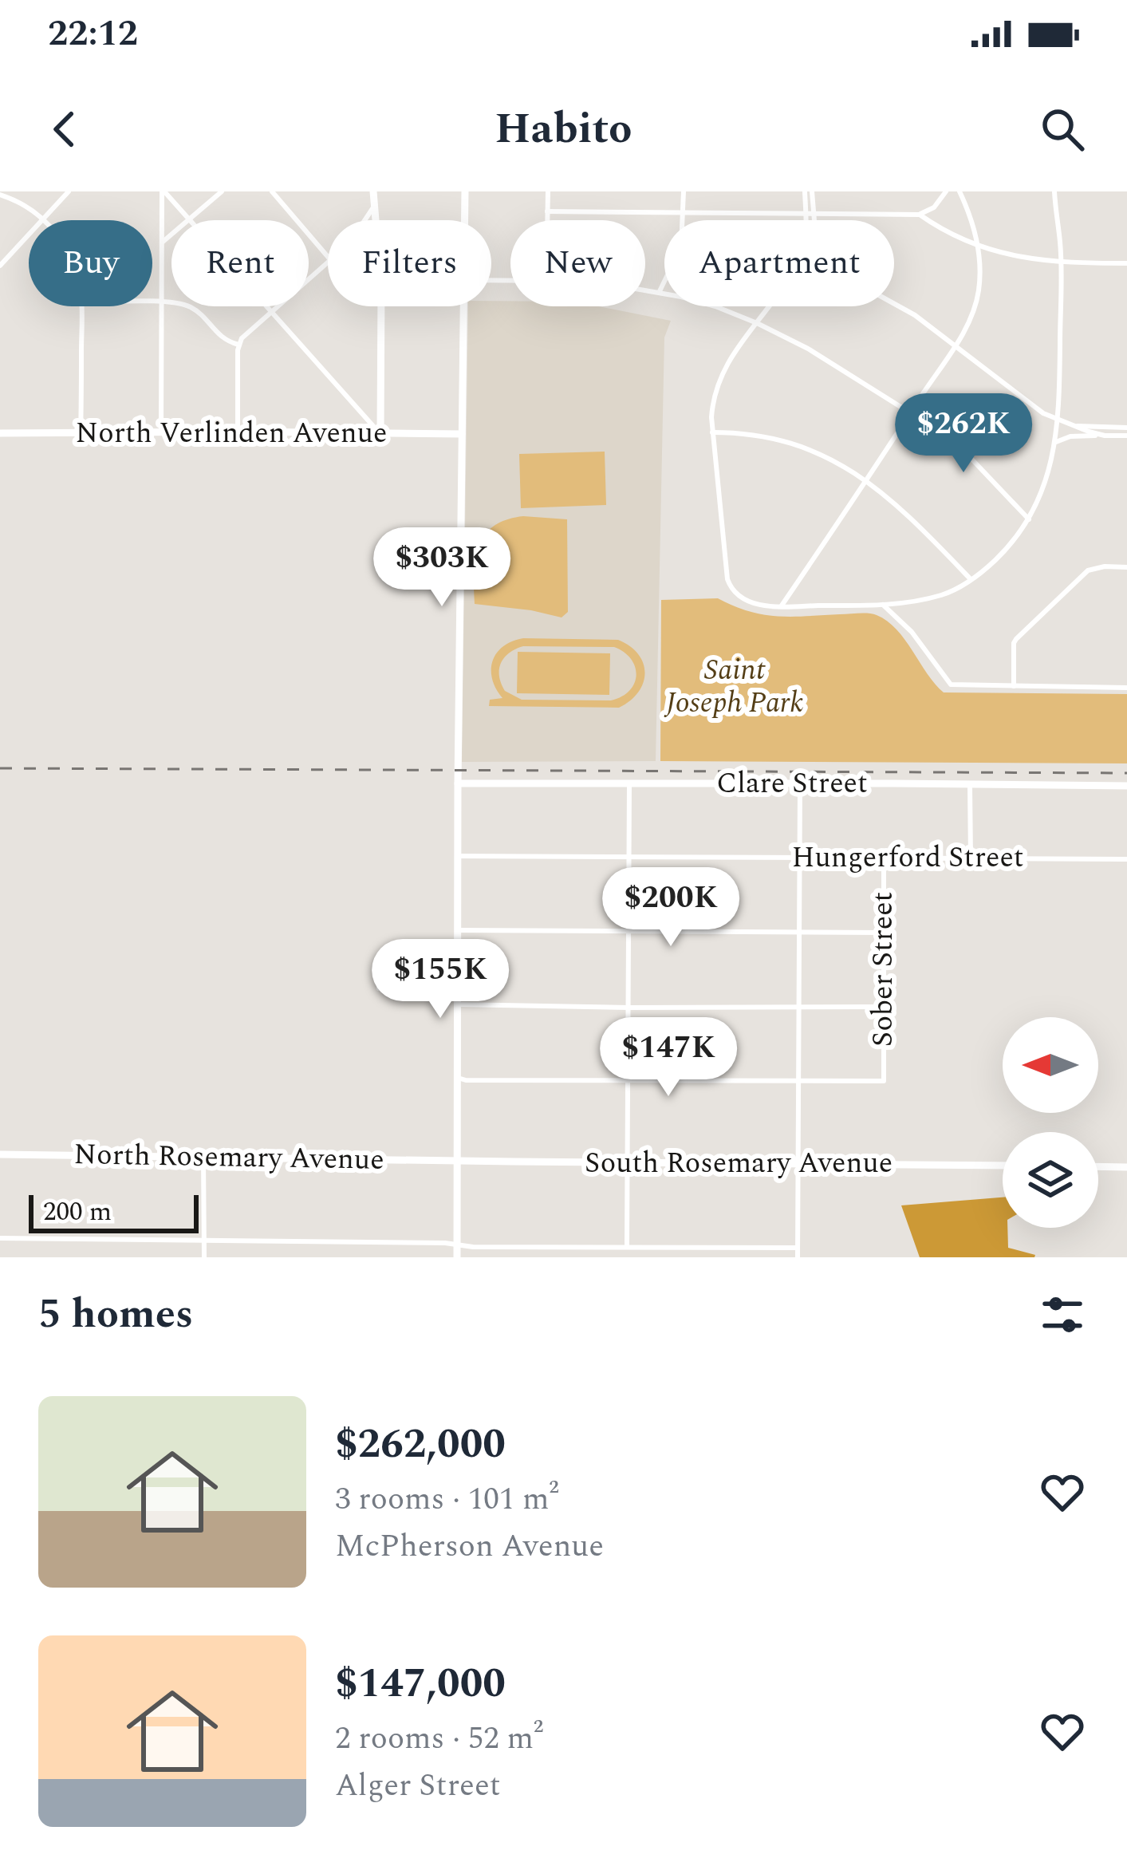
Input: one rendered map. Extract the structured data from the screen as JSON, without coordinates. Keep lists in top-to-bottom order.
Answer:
{
  "streets": {
    "street": [
      "North Verlinden Avenue",
      "Clare Street",
      "Hungerford Street",
      "Sober Street",
      "North Rosemary Avenue",
      "South Rosemary Avenue"
    ]
  },
  "crossings": [
    ["Hungerford Street", "Sober Street"],
    ["North Rosemary Avenue", "South Rosemary Avenue"]
  ],
  "parks": ["Saint Joseph Park"],
  "scale_bar": "200 m",
  "north": "left",
  "page": {
    "status": "22:12",
    "header": "Habito",
    "chip": [
      "Buy",
      "Rent",
      "Filters",
      "New",
      "Apartment"
    ],
    "price": [
      "$262K",
      "$303K",
      "$200K",
      "$155K",
      "$147K"
    ],
    "scale": "200 m",
    "heading": "5 homes",
    "list": [
      {
        "name": "$262,000",
        "note": "3 rooms · 101 m² · McPherson Avenue"
      },
      {
        "name": "$147,000",
        "note": "2 rooms · 52 m² · Alger Street"
      }
    ]
  }
}
